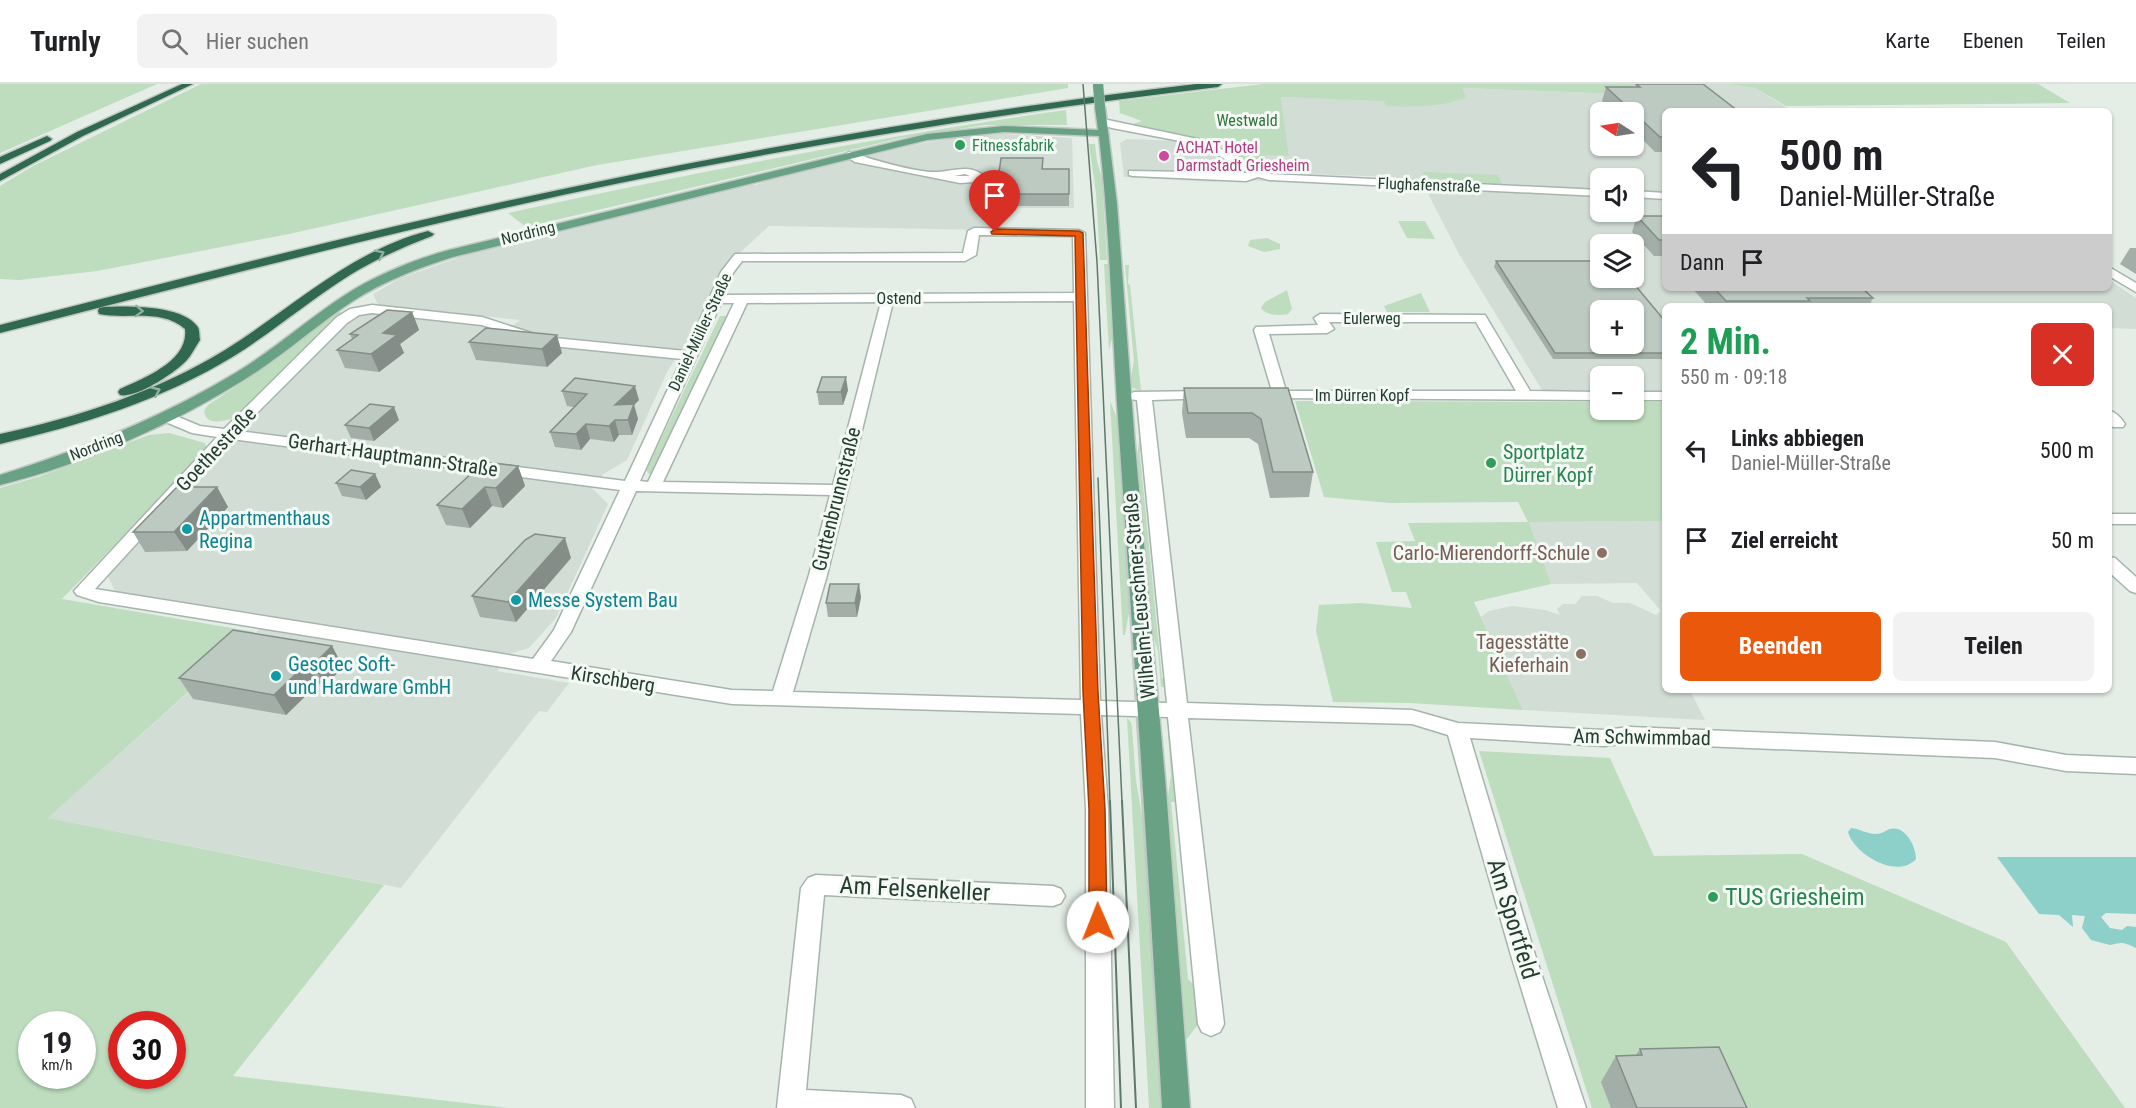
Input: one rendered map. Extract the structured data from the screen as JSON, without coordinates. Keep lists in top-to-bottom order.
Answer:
{
  "streets": {
    "main road": ["Nordring", "Wilhelm-Leuschner-Straße"],
    "street": [
      "Flughafenstraße",
      "Ostend",
      "Eulerweg",
      "Daniel-Müller-Straße",
      "Im Dürren Kopf",
      "Goethestraße",
      "Gerhart-Hauptmann-Straße",
      "Guttenbrunnstraße",
      "Kirschberg",
      "Am Schwimmbad",
      "Am Felsenkeller",
      "Am Sportfeld"
    ]
  },
  "crossings": [
    ["Flughafenstraße", "Nordring"],
    ["Flughafenstraße", "Wilhelm-Leuschner-Straße"],
    ["Nordring", "Gerhart-Hauptmann-Straße"],
    ["Nordring", "Wilhelm-Leuschner-Straße"],
    ["Ostend", "Daniel-Müller-Straße"],
    ["Ostend", "Guttenbrunnstraße"],
    ["Eulerweg", "Im Dürren Kopf"],
    ["Daniel-Müller-Straße", "Goethestraße"],
    ["Daniel-Müller-Straße", "Gerhart-Hauptmann-Straße"],
    ["Daniel-Müller-Straße", "Kirschberg"],
    ["Goethestraße", "Gerhart-Hauptmann-Straße"],
    ["Goethestraße", "Kirschberg"],
    ["Gerhart-Hauptmann-Straße", "Guttenbrunnstraße"],
    ["Guttenbrunnstraße", "Kirschberg"],
    ["Wilhelm-Leuschner-Straße", "Kirschberg"],
    ["Wilhelm-Leuschner-Straße", "Am Schwimmbad"],
    ["Kirschberg", "Am Schwimmbad"],
    ["Am Schwimmbad", "Am Sportfeld"]
  ],
  "parks": ["Westwald"],
  "places": [
    "Fitnessfabrik",
    "ACHAT Hotel Darmstadt Griesheim",
    "Sportplatz Dürrer Kopf",
    "Appartmenthaus Regina",
    "Carlo-Mierendorff-Schule",
    "Messe System Bau",
    "Tagesstätte Kieferhain",
    "Gesotec Soft- und Hardware GmbH",
    "TUS Griesheim"
  ],
  "north": "left",
  "page": {
    "header": "Turnly",
    "search": "Hier suchen",
    "nav": ["Karte", "Ebenen", "Teilen"],
    "map_buttons": ["+", "−"],
    "turn": ["500 m", "Daniel-Müller-Straße"],
    "then": "Dann",
    "heading": ["2 Min.", "550 m · 09:18"],
    "list": [
      {
        "name": "Links abbiegen",
        "note": "Daniel-Müller-Straße",
        "value": "500 m"
      },
      {
        "name": "Ziel erreicht",
        "value": "50 m"
      }
    ],
    "buttons": ["Beenden", "Teilen"],
    "speed": "19 km/h",
    "limit": "30"
  }
}
